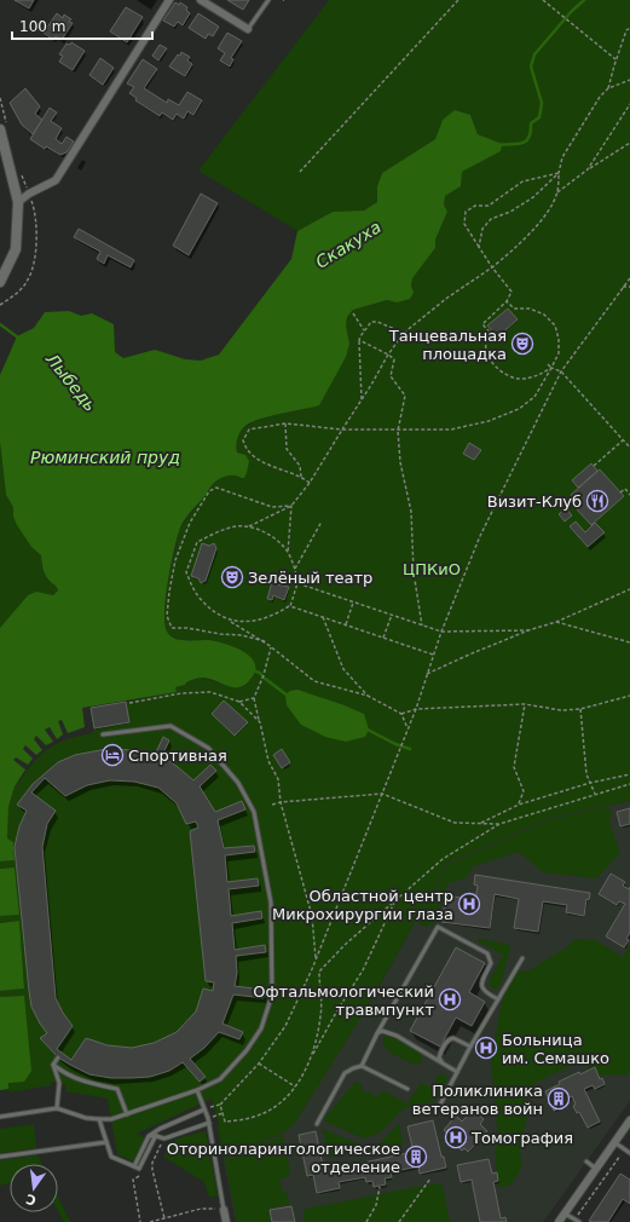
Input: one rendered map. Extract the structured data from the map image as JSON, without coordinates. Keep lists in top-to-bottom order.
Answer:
{
  "water": ["Скакуха", "Лыбедь", "Рюминский пруд"],
  "parks": ["ЦПКиО"],
  "places": {
    "theatre": ["Танцевальная площадка", "Зелёный театр"],
    "restaurant": ["Визит-Клуб"],
    "hotel": ["Спортивная"],
    "hospital": [
      "Областной центр Микрохирургии глаза",
      "Офтальмологический травмпункт",
      "Больница им. Семашко",
      "Томография"
    ],
    "building": ["Поликлиника ветеранов войн", "Оториноларингологическое отделение"]
  },
  "scale_bar": "100 m",
  "north": "bottom"
}
